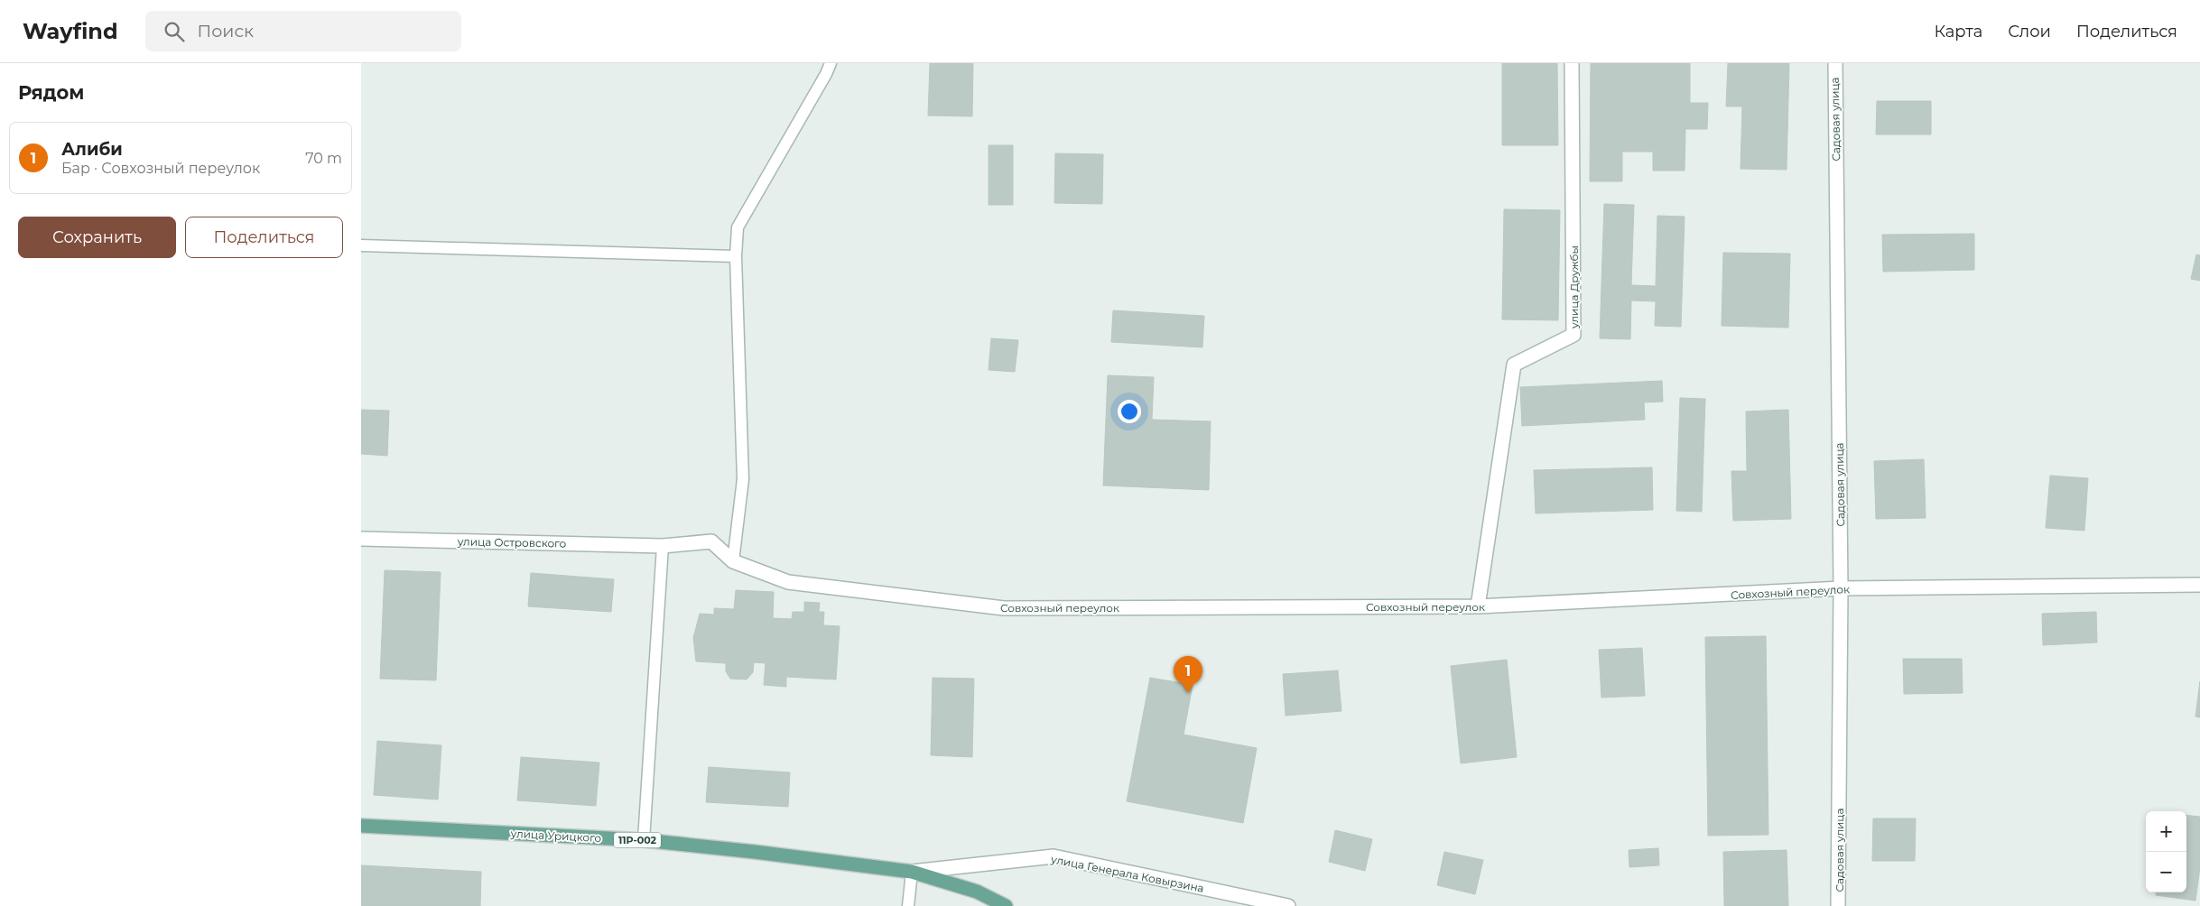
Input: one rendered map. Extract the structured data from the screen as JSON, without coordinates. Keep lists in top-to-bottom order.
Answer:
{
  "streets": {
    "main road": ["улица Урицкого", "11Р-002"],
    "street": [
      "Садовая улица",
      "улица Дружбы",
      "улица Островского",
      "Совхозный переулок",
      "улица Генерала Ковырзина"
    ]
  },
  "crossings": [
    ["Садовая улица", "Совхозный переулок"],
    ["улица Дружбы", "Совхозный переулок"],
    ["улица Островского", "Совхозный переулок"],
    ["улица Урицкого", "11Р-002"],
    ["улица Урицкого", "улица Генерала Ковырзина"],
    ["11Р-002", "улица Генерала Ковырзина"]
  ],
  "page": {
    "header": "Wayfind",
    "search": "Поиск",
    "nav": ["Карта", "Слои", "Поделиться"],
    "heading": "Рядом",
    "list": [
      {
        "mark": "1",
        "name": "Алиби",
        "note": "Бар · Совхозный переулок",
        "value": "70 m"
      }
    ],
    "buttons": ["Сохранить", "Поделиться"],
    "pins": "1",
    "map_buttons": ["+", "−"]
  }
}
